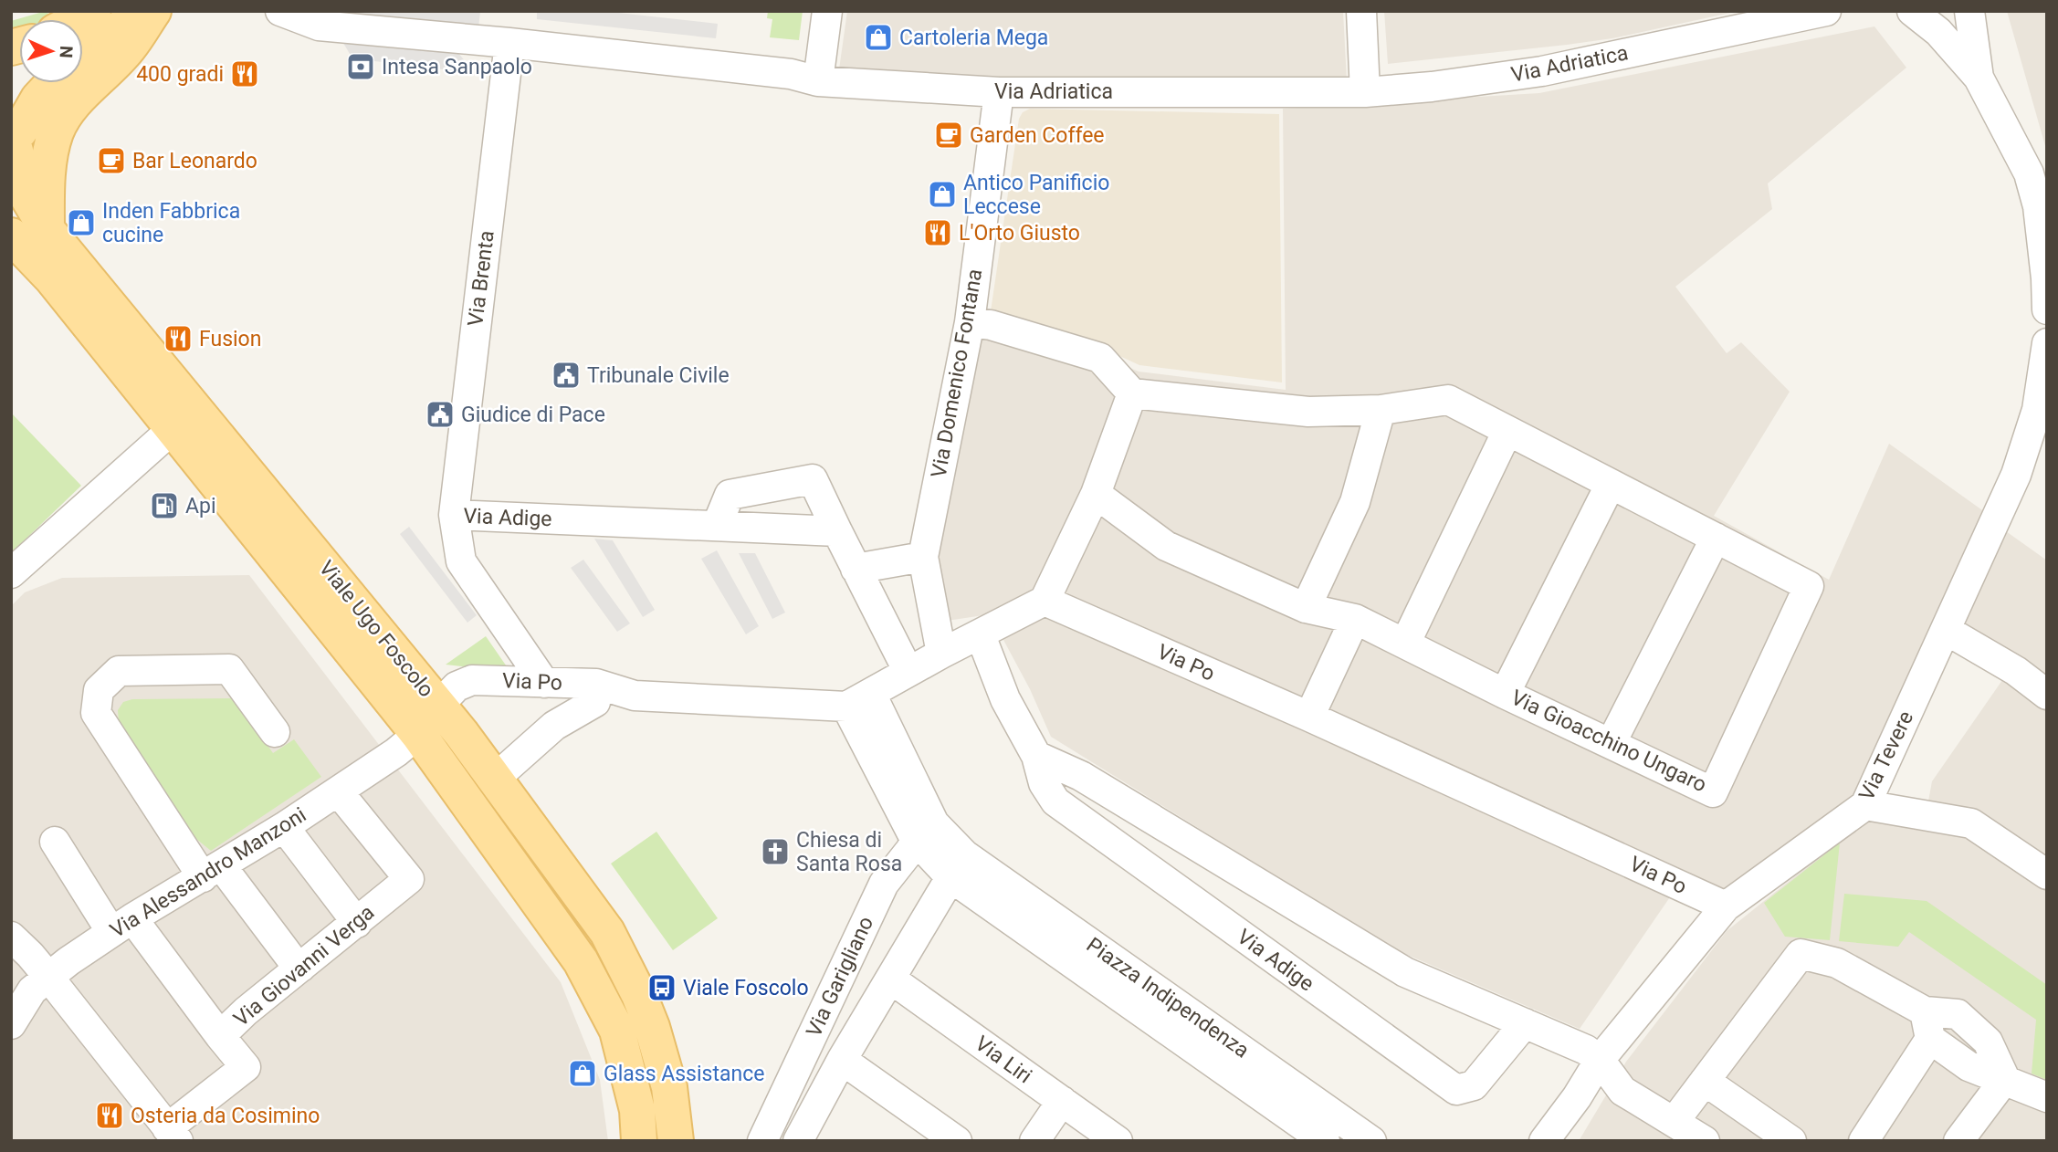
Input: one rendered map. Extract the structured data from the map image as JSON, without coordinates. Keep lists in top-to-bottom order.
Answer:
{
  "streets": {
    "main road": ["Viale Ugo Foscolo"],
    "street": [
      "Via Adriatica",
      "Via Brenta",
      "Via Domenico Fontana",
      "Via Adige",
      "Via Po",
      "Via Gioacchino Ungaro",
      "Via Tevere",
      "Via Alessandro Manzoni",
      "Via Giovanni Verga",
      "Via Garigliano",
      "Piazza Indipendenza",
      "Via Liri"
    ]
  },
  "crossings": [
    ["Via Adriatica", "Via Brenta"],
    ["Via Adriatica", "Via Domenico Fontana"],
    ["Via Brenta", "Via Adige"],
    ["Via Adige", "Via Po"],
    ["Viale Ugo Foscolo", "Via Po"],
    ["Viale Ugo Foscolo", "Via Alessandro Manzoni"],
    ["Via Po", "Via Tevere"],
    ["Via Po", "Via Alessandro Manzoni"],
    ["Via Alessandro Manzoni", "Via Giovanni Verga"],
    ["Via Garigliano", "Piazza Indipendenza"],
    ["Via Garigliano", "Via Liri"]
  ],
  "places": {
    "shop": [
      "Cartoleria Mega",
      "Antico Panificio Leccese",
      "Inden Fabbrica cucine",
      "Glass Assistance"
    ],
    "bank": ["Intesa Sanpaolo"],
    "restaurant": [
      "400 gradi",
      "L'Orto Giusto",
      "Fusion",
      "Osteria da Cosimino"
    ],
    "cafe": ["Garden Coffee", "Bar Leonardo"],
    "public building": ["Tribunale Civile", "Giudice di Pace"],
    "fuel station": ["Api"],
    "church": ["Chiesa di Santa Rosa"],
    "bus stop": ["Viale Foscolo"]
  },
  "north": "right"
}
